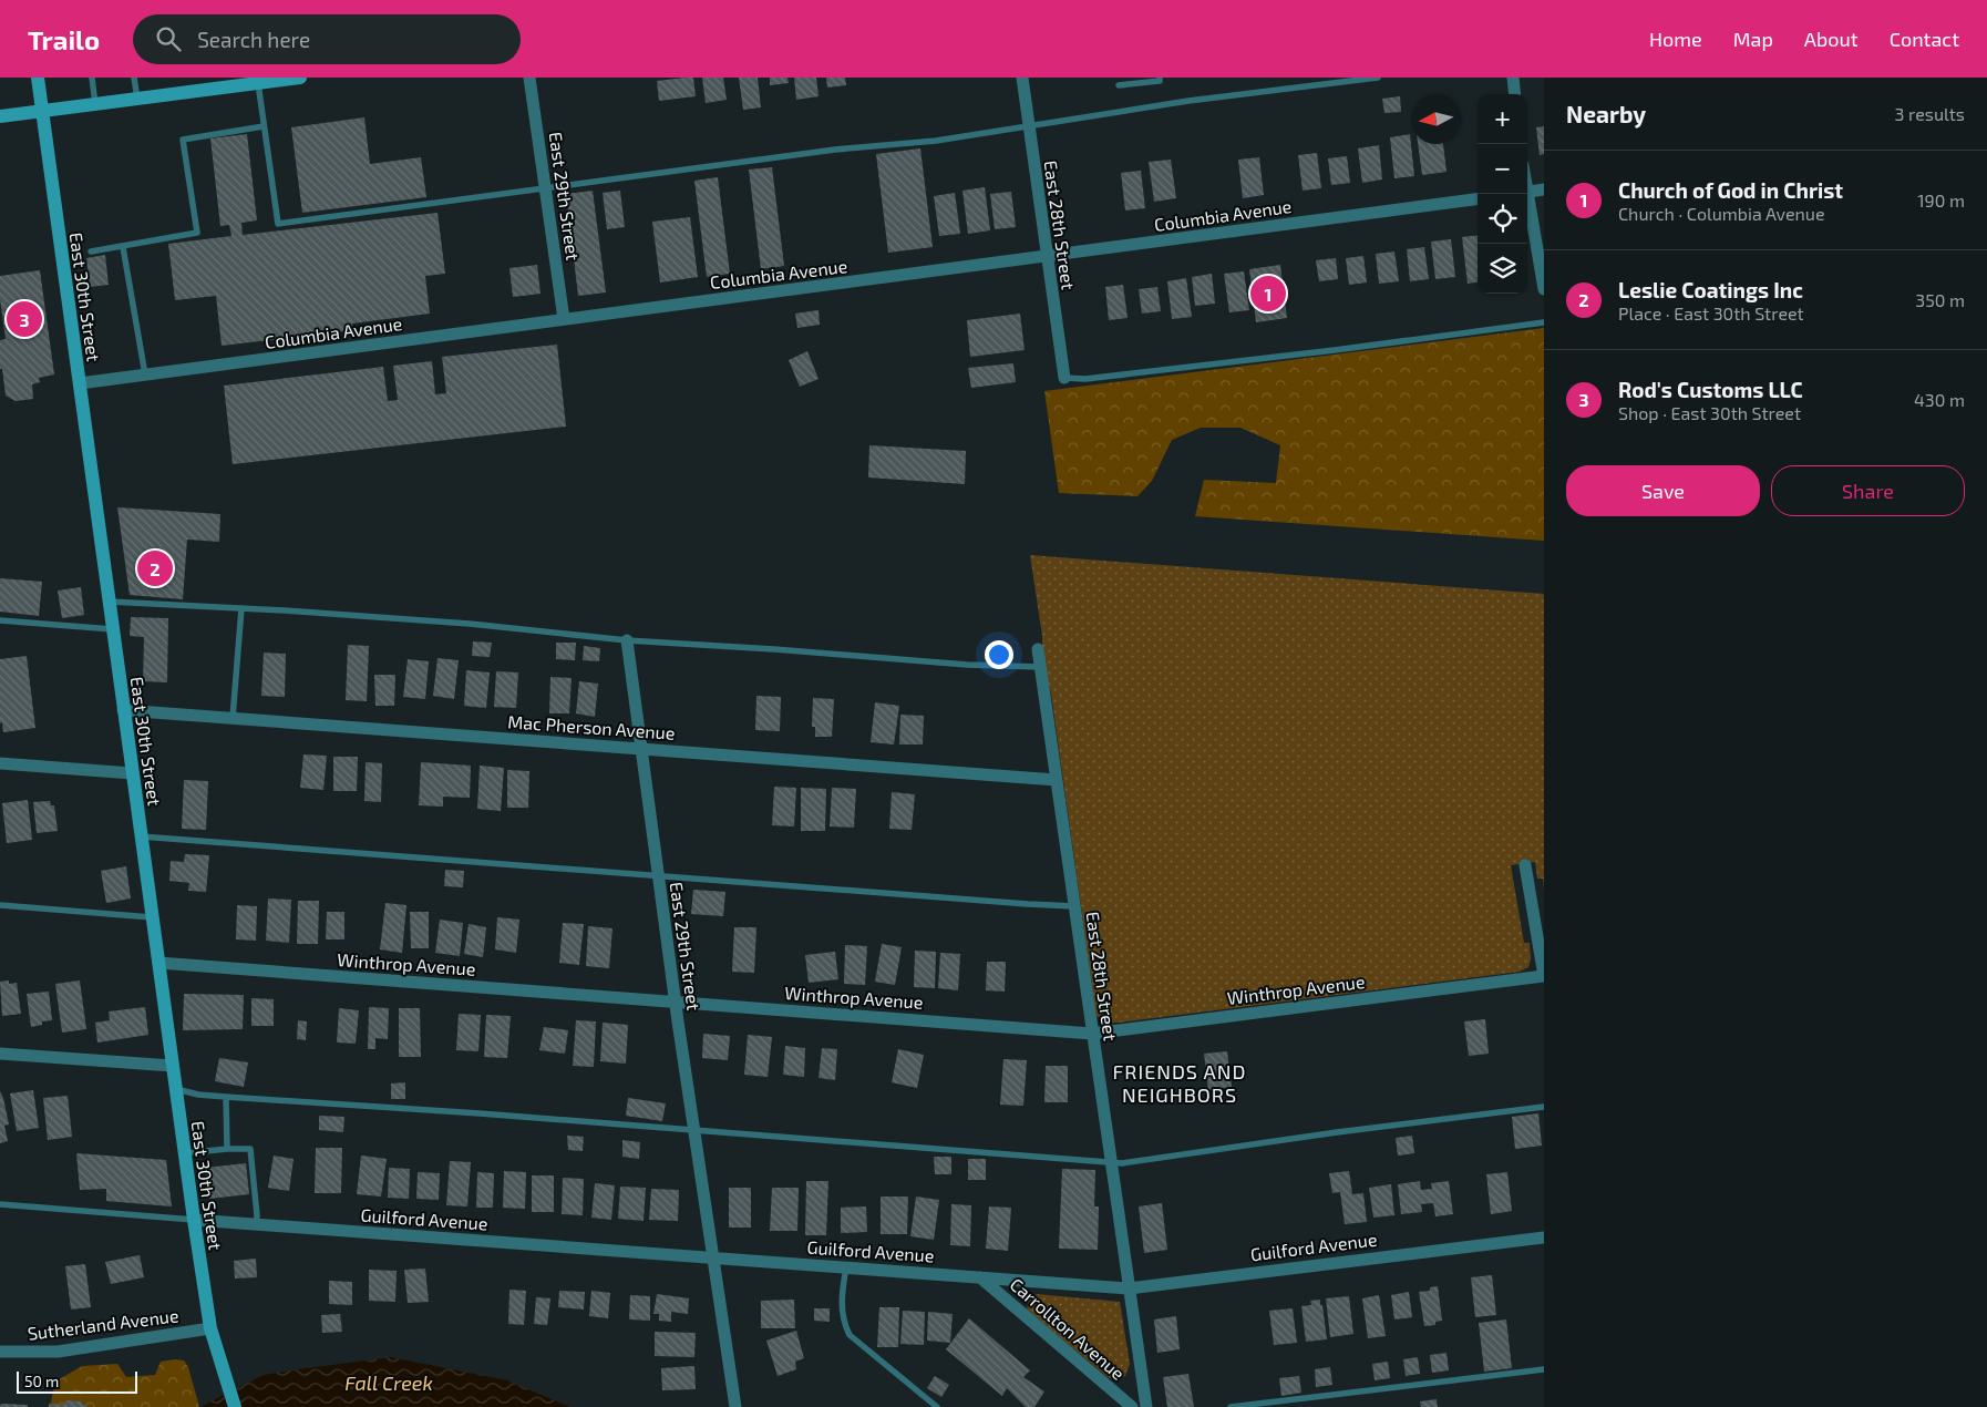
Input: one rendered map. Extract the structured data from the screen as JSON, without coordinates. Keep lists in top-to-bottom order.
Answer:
{
  "streets": {
    "main road": ["East 30th Street"],
    "street": [
      "East 29th Street",
      "Columbia Avenue",
      "East 28th Street",
      "Mac Pherson Avenue",
      "Winthrop Avenue",
      "Guilford Avenue",
      "Sutherland Avenue",
      "Carrollton Avenue"
    ]
  },
  "crossings": [
    ["East 29th Street", "Columbia Avenue"],
    ["East 29th Street", "Mac Pherson Avenue"],
    ["East 29th Street", "Winthrop Avenue"],
    ["East 29th Street", "Guilford Avenue"],
    ["Columbia Avenue", "East 28th Street"],
    ["Columbia Avenue", "East 30th Street"],
    ["East 28th Street", "Mac Pherson Avenue"],
    ["East 28th Street", "Winthrop Avenue"],
    ["East 28th Street", "Guilford Avenue"],
    ["East 30th Street", "Mac Pherson Avenue"],
    ["East 30th Street", "Winthrop Avenue"],
    ["East 30th Street", "Guilford Avenue"],
    ["East 30th Street", "Sutherland Avenue"],
    ["Guilford Avenue", "Carrollton Avenue"]
  ],
  "districts": ["FRIENDS AND NEIGHBORS"],
  "water": ["Fall Creek"],
  "scale_bar": "50 m",
  "north": "left",
  "page": {
    "header": "Trailo",
    "search": "Search here",
    "nav": [
      "Home",
      "Map",
      "About",
      "Contact"
    ],
    "heading": ["Nearby", "3 results"],
    "map_buttons": ["+", "−"],
    "list": [
      {
        "mark": "1",
        "name": "Church of God in Christ",
        "note": "Church · Columbia Avenue",
        "value": "190 m"
      },
      {
        "mark": "2",
        "name": "Leslie Coatings Inc",
        "note": "Place · East 30th Street",
        "value": "350 m"
      },
      {
        "mark": "3",
        "name": "Rod's Customs LLC",
        "note": "Shop · East 30th Street",
        "value": "430 m"
      }
    ],
    "pins": ["1", "3", "2"],
    "buttons": ["Save", "Share"],
    "scale": "50 m"
  }
}
